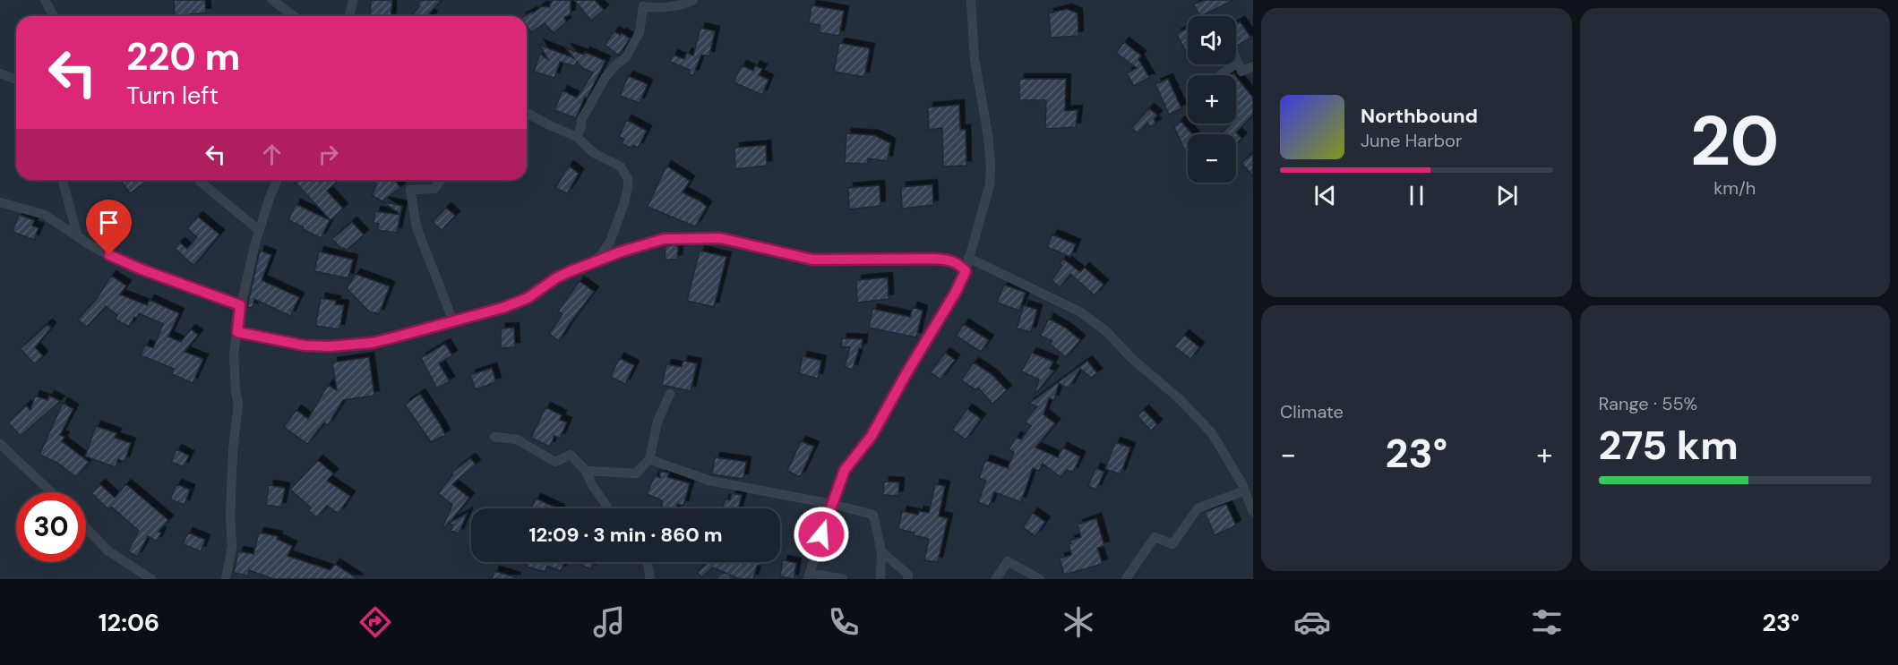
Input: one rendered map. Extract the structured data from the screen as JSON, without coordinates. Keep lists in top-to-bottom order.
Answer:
{
  "page": {
    "tile": [
      ["20", "km/h"],
      "Climate",
      ["Range · 55%", "275 km"]
    ],
    "map_buttons": ["+", "−"],
    "turn": ["220 m", "Turn left"],
    "song": ["Northbound", "June Harbor"],
    "heat": ["−", "23°", "+"],
    "limit": "30",
    "trip": "12:09 · 3 min · 860 m",
    "tabs": ["12:06", "23°"]
  }
}
